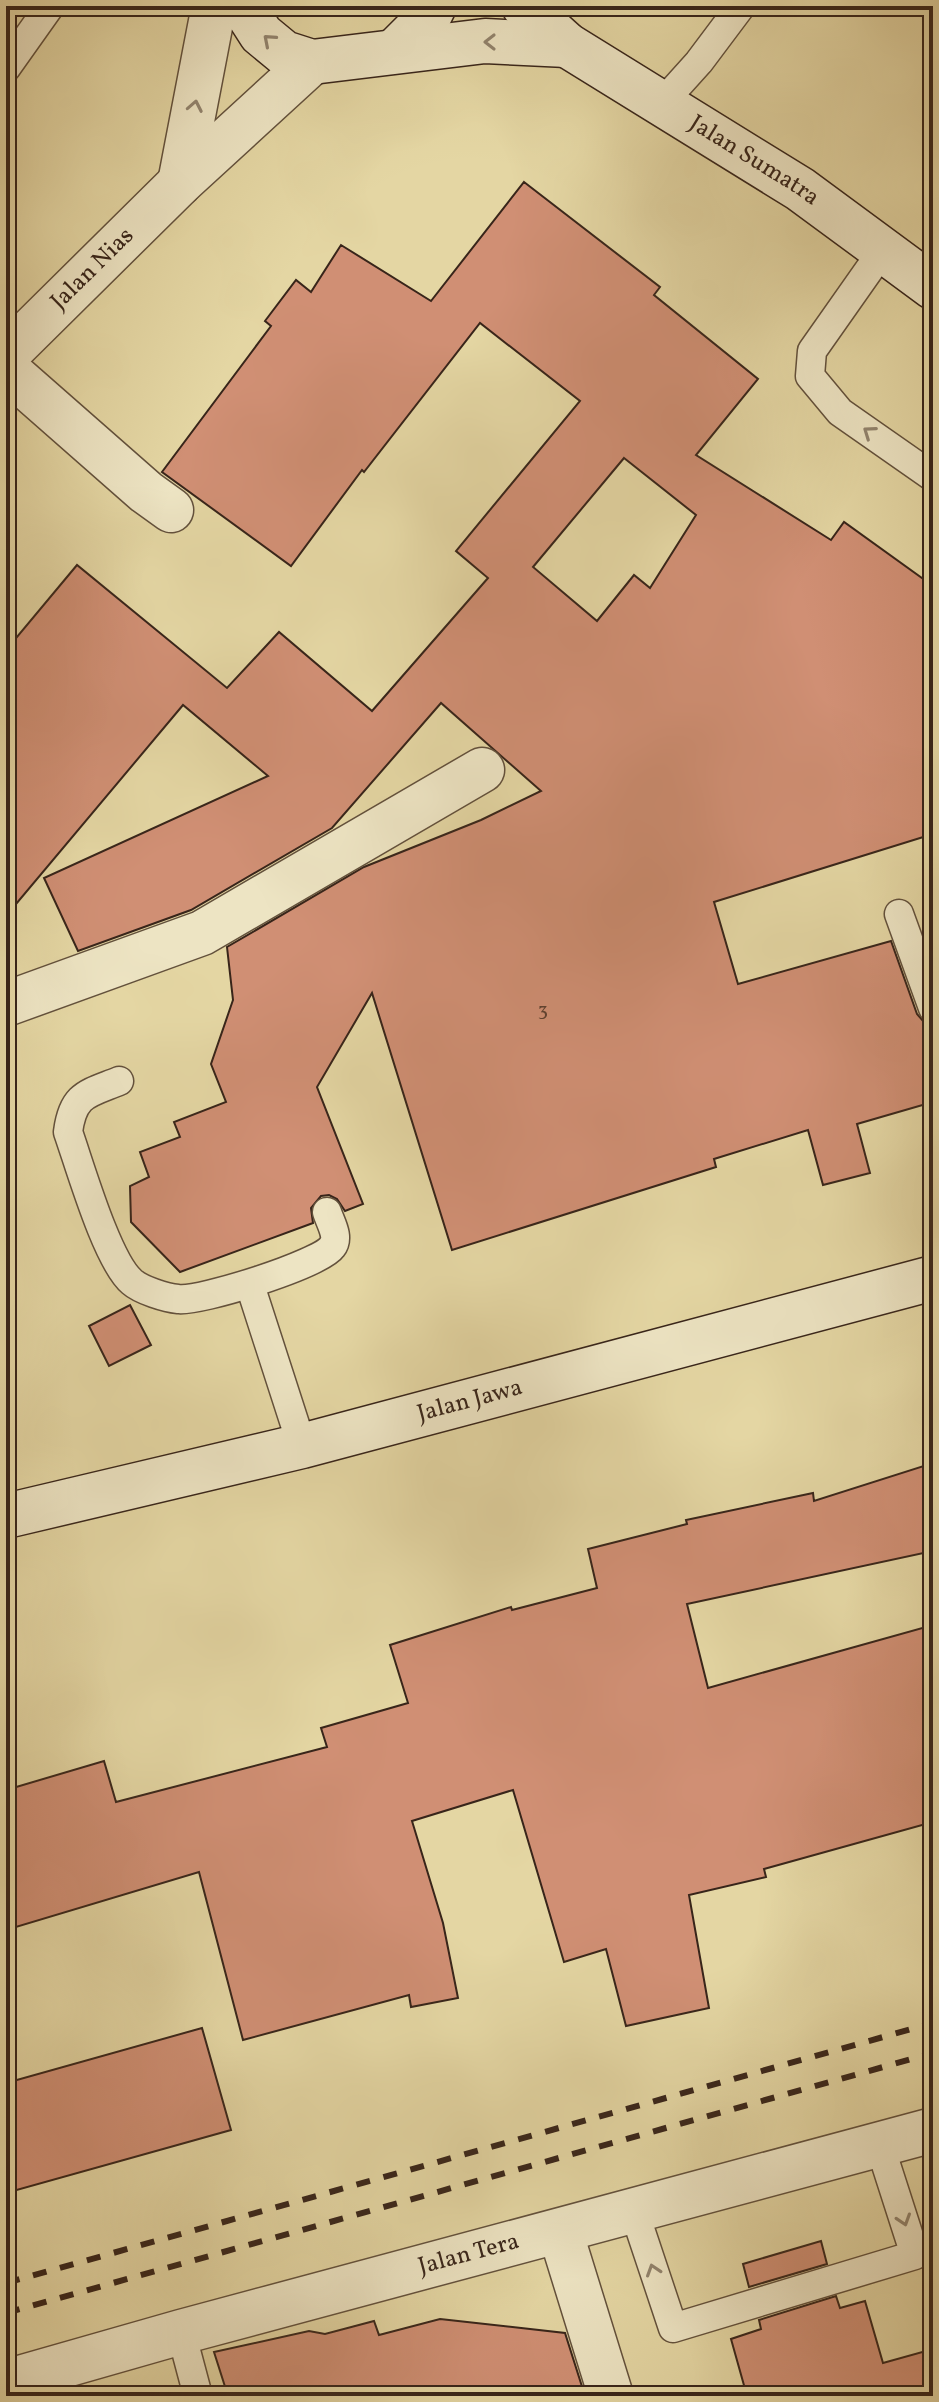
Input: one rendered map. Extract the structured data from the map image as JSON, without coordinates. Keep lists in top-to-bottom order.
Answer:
{
  "streets": {
    "street": [
      "Jalan Sumatra",
      "Jalan Nias",
      "Jalan Jawa",
      "Jalan Tera"
    ]
  },
  "crossings": [
    ["Jalan Sumatra", "Jalan Nias"]
  ],
  "house_numbers": ["3"]
}
